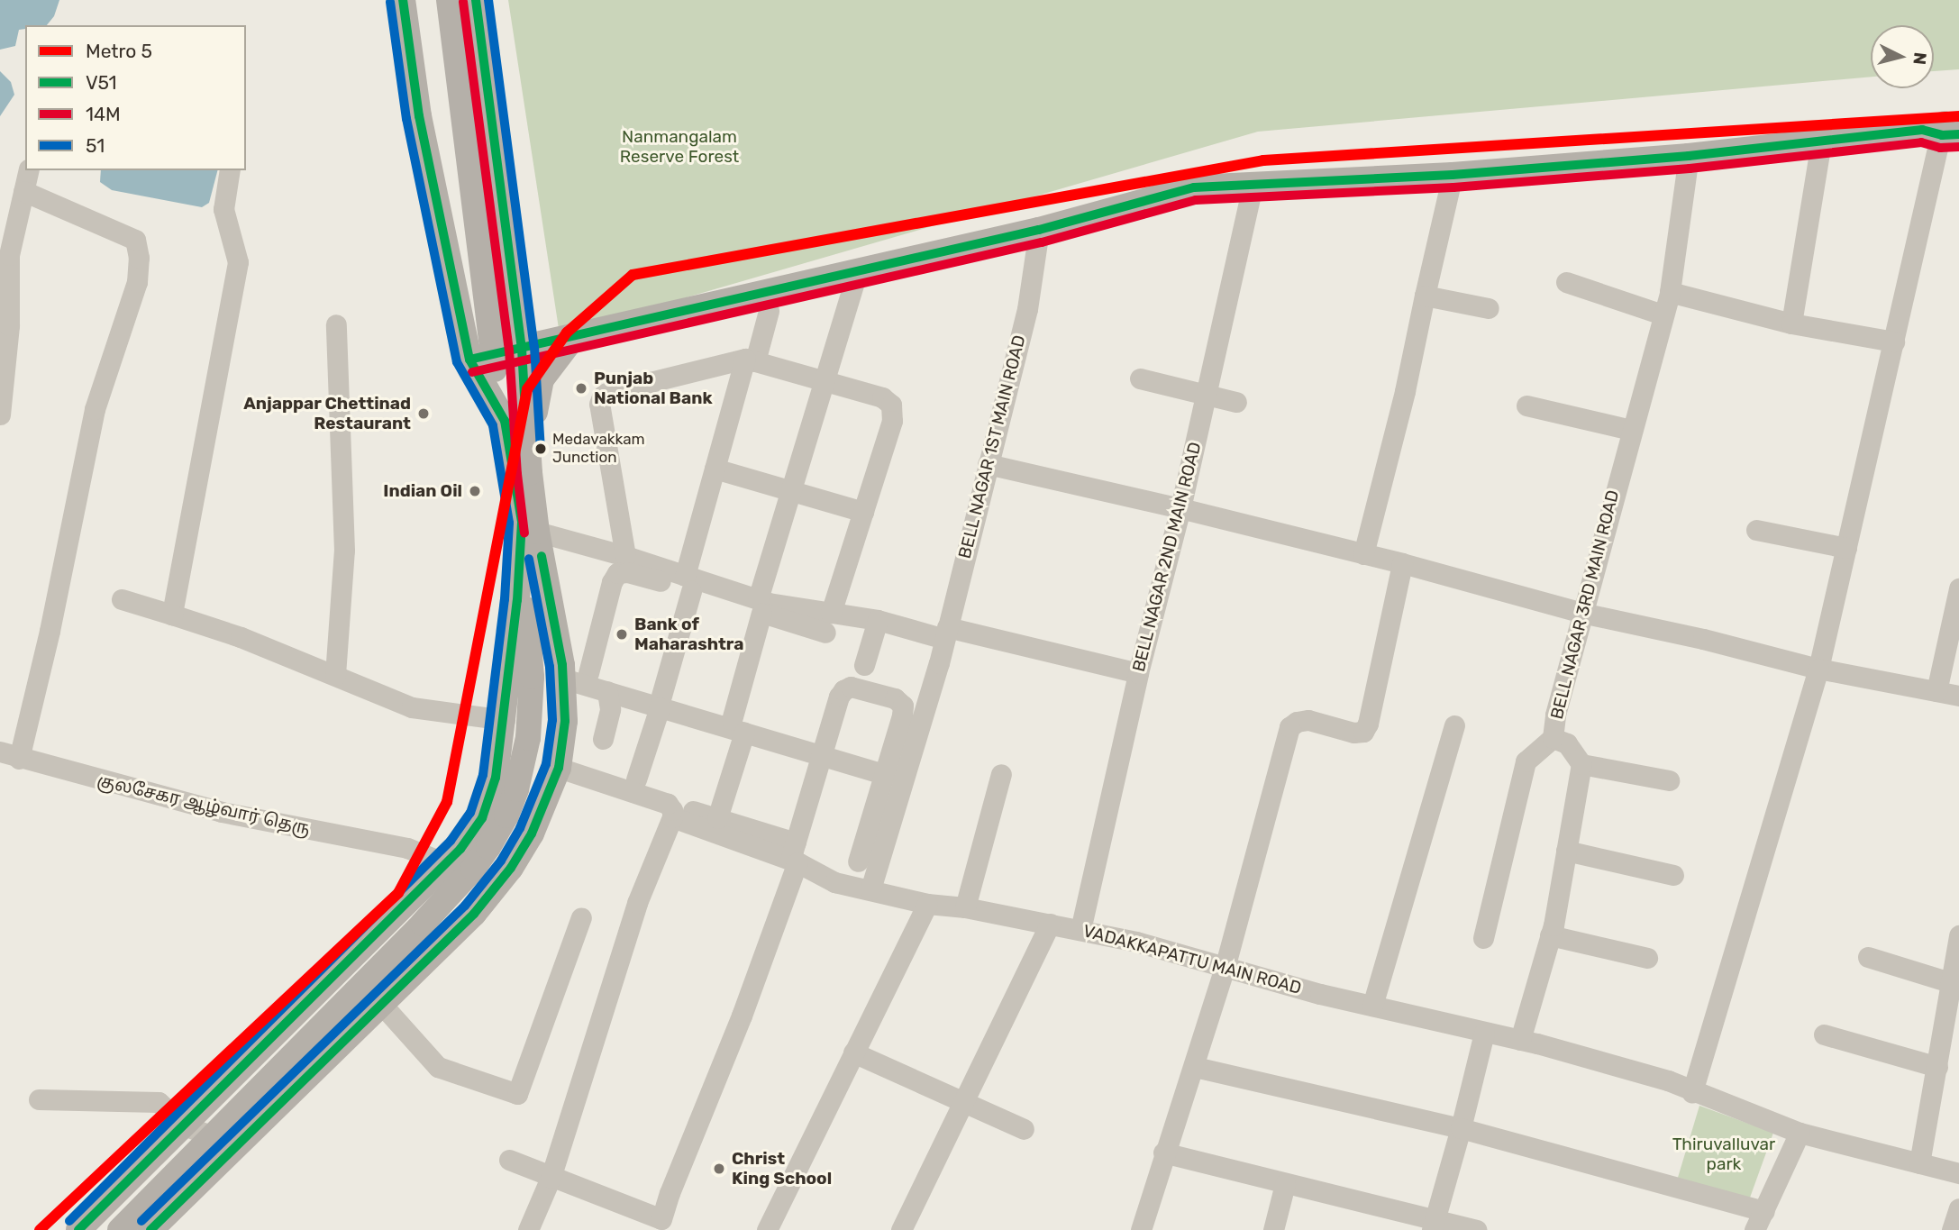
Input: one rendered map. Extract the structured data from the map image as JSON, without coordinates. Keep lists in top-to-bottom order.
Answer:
{
  "streets": {
    "street": [
      "BELL NAGAR 1ST MAIN ROAD",
      "BELL NAGAR 2ND MAIN ROAD",
      "BELL NAGAR 3RD MAIN ROAD",
      "குலசேகர ஆழ்வார் தெரு",
      "VADAKKAPATTU MAIN ROAD"
    ]
  },
  "crossings": [
    ["BELL NAGAR 1ST MAIN ROAD", "VADAKKAPATTU MAIN ROAD"],
    ["BELL NAGAR 2ND MAIN ROAD", "VADAKKAPATTU MAIN ROAD"]
  ],
  "parks": ["Nanmangalam Reserve Forest", "Thiruvalluvar park"],
  "places": [
    "Punjab National Bank",
    "Anjappar Chettinad Restaurant",
    "Medavakkam Junction",
    "Indian Oil",
    "Bank of Maharashtra",
    "Christ King School"
  ],
  "lines": [
    "transit line V51",
    "transit line 51",
    "transit line 14M",
    "metro line 5"
  ],
  "legend": [
    "Metro 5",
    "V51",
    "14M",
    "51"
  ],
  "north": "right"
}
